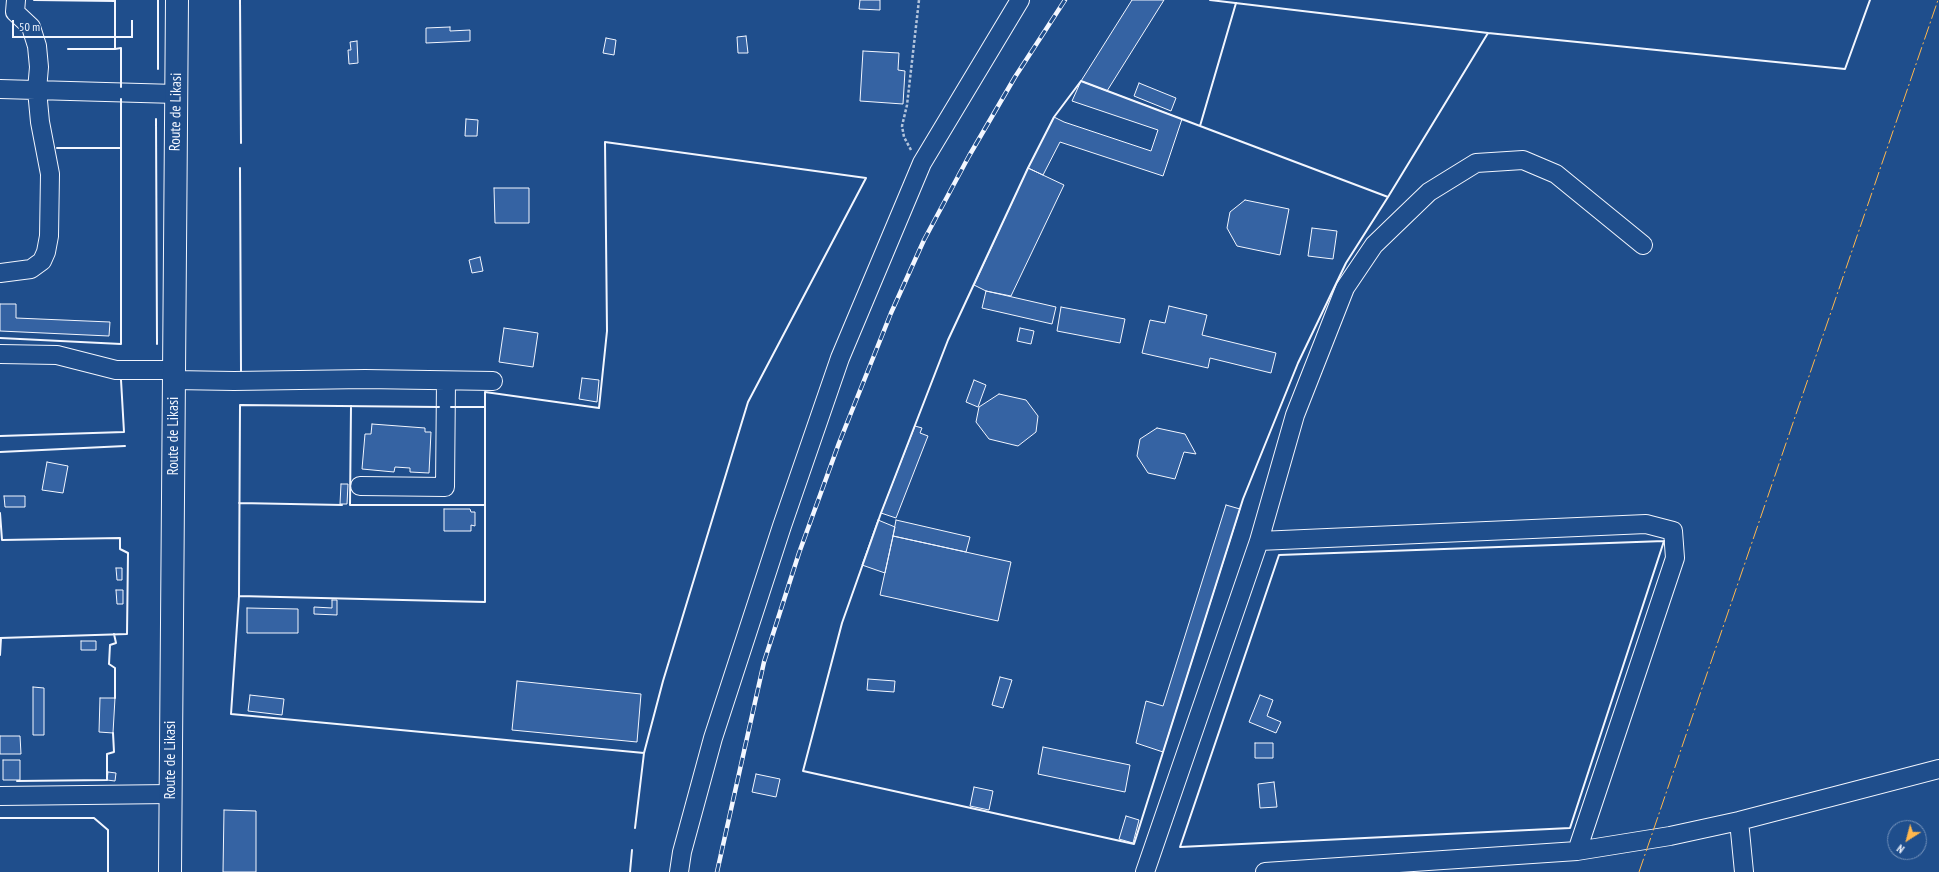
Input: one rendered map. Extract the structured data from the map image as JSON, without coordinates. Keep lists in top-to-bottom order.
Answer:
{
  "streets": {
    "highway": ["Route de Likasi"]
  },
  "scale_bar": "50 m",
  "north": "bottom left"
}
